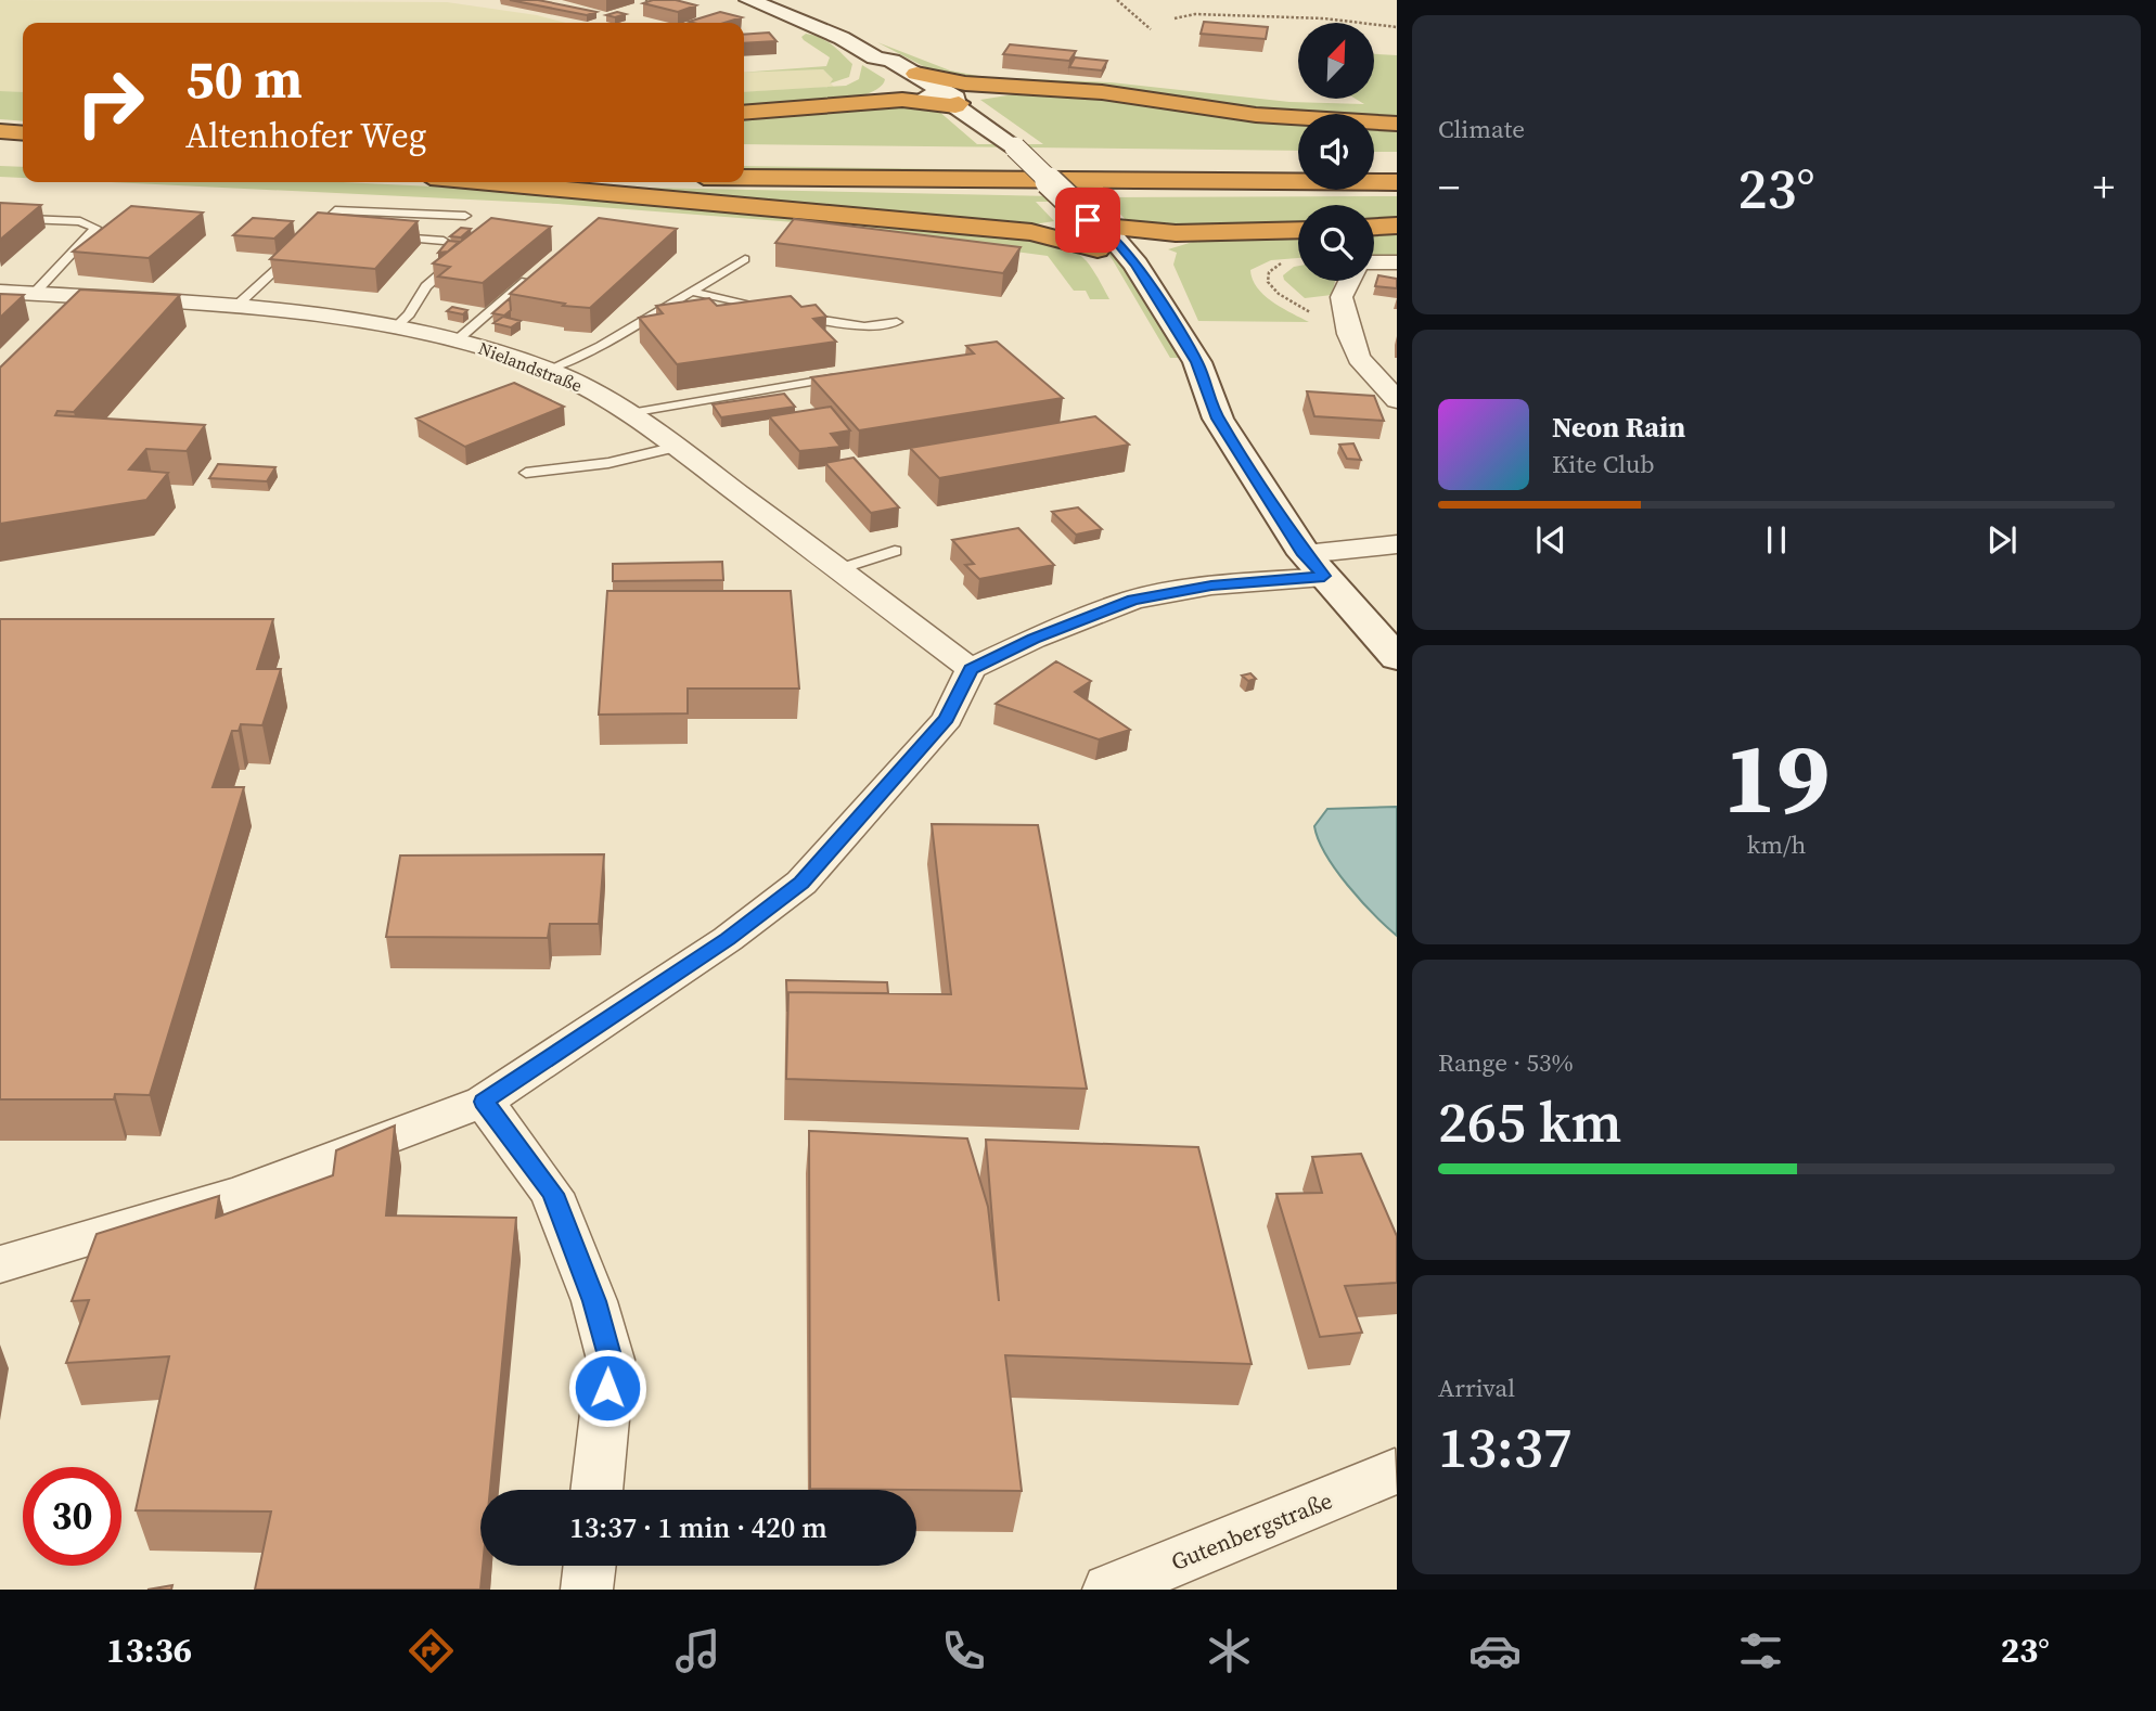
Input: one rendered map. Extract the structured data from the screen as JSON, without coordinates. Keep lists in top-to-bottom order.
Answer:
{
  "streets": {
    "street": ["Nielandstraße", "Gutenbergstraße"]
  },
  "north": "top right",
  "page": {
    "tile": [
      "Climate",
      ["19", "km/h"],
      ["Range · 53%", "265 km"],
      ["Arrival", "13:37"]
    ],
    "turn": ["50 m", "Altenhofer Weg"],
    "heat": ["−", "23°", "+"],
    "song": ["Neon Rain", "Kite Club"],
    "limit": "30",
    "trip": "13:37 · 1 min · 420 m",
    "tabs": ["13:36", "23°"]
  }
}
